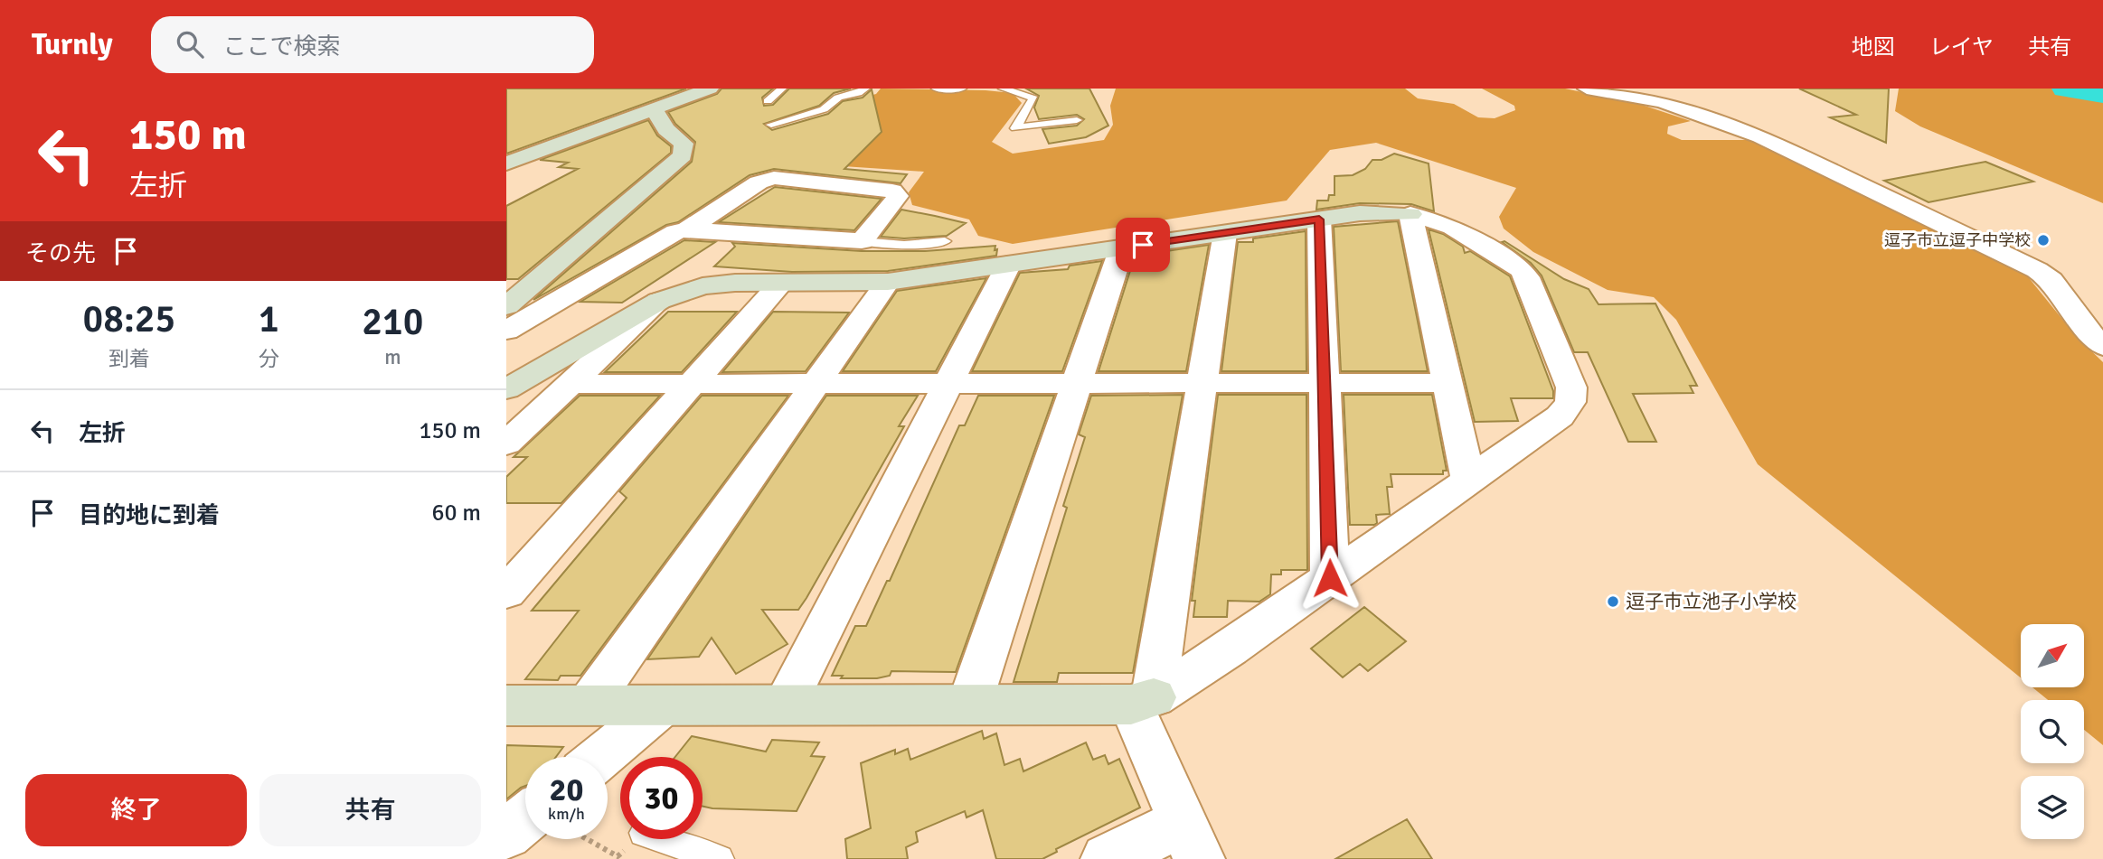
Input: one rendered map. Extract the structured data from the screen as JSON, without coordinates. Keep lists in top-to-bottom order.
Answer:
{
  "places": ["逗子市立逗子中学校", "逗子市立池子小学校"],
  "north": "top right",
  "page": {
    "header": "Turnly",
    "search": "ここで検索",
    "nav": ["地図", "レイヤ", "共有"],
    "turn": ["150 m", "左折"],
    "then": "その先",
    "eta": [
      "08:25",
      "到着",
      "1",
      "分",
      "210",
      "m"
    ],
    "list": [
      {
        "name": "左折",
        "value": "150 m"
      },
      {
        "name": "目的地に到着",
        "value": "60 m"
      }
    ],
    "speed": "20 km/h",
    "limit": "30",
    "buttons": ["終了", "共有"]
  }
}
